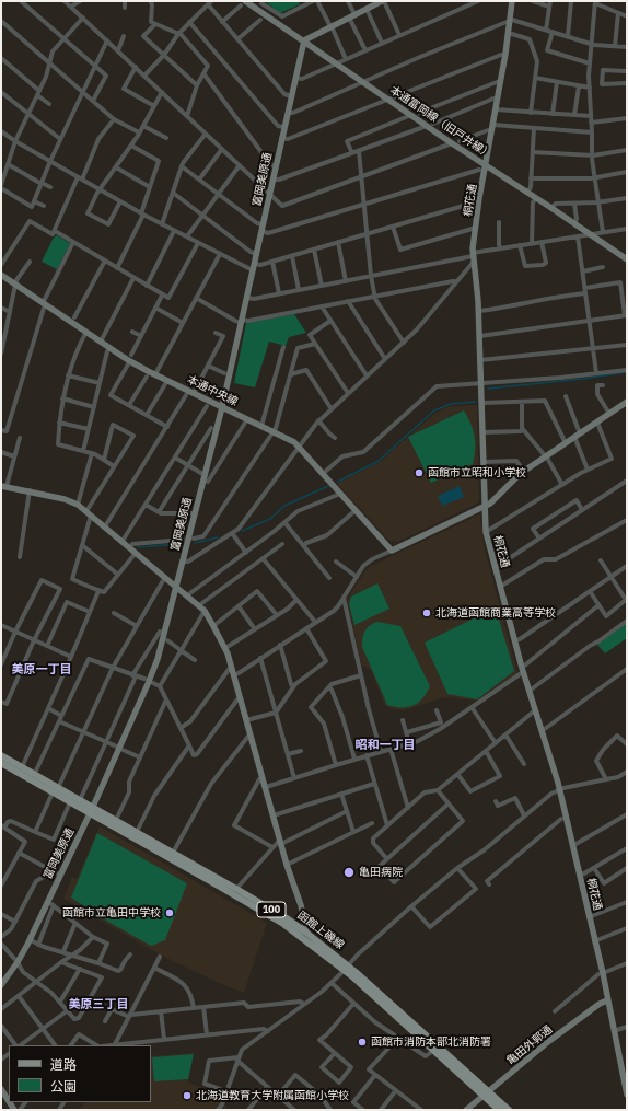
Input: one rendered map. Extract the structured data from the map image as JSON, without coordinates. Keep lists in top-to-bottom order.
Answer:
{
  "streets": {
    "main road": ["100", "函館上磯線"],
    "street": [
      "本通富岡線（旧戸井線）",
      "富岡美原通",
      "桐花通",
      "本通中央線",
      "亀田外郭通"
    ]
  },
  "crossings": [
    ["本通富岡線（旧戸井線）", "富岡美原通"],
    ["本通富岡線（旧戸井線）", "桐花通"],
    ["富岡美原通", "本通中央線"],
    ["富岡美原通", "函館上磯線"],
    ["桐花通", "亀田外郭通"],
    ["函館上磯線", "亀田外郭通"]
  ],
  "districts": ["美原一丁目", "昭和一丁目", "美原三丁目"],
  "places": [
    "函館市立昭和小学校",
    "北海道函館商業高等学校",
    "亀田病院",
    "函館市立亀田中学校",
    "函館市消防本部北消防署",
    "北海道教育大学附属函館小学校"
  ],
  "legend": ["道路", "公園"]
}
